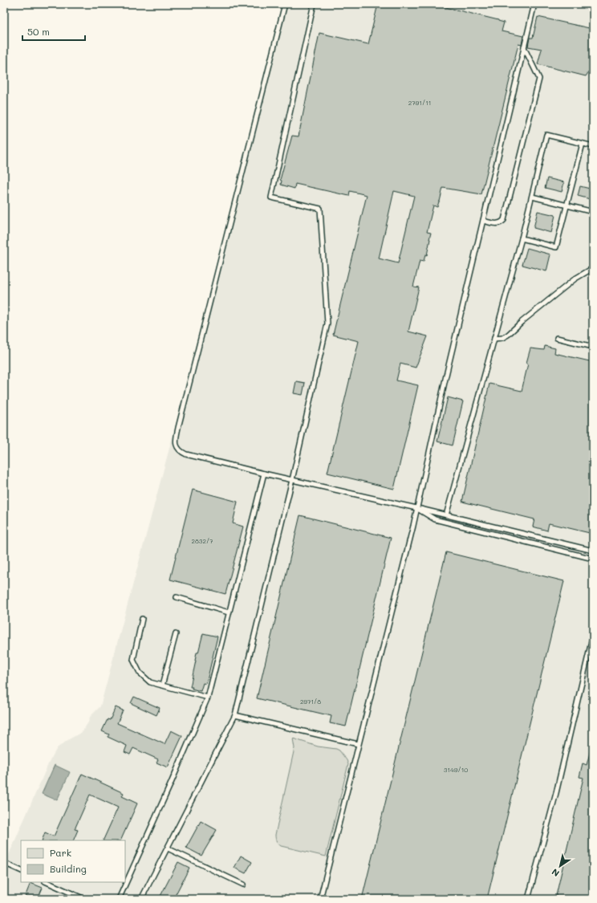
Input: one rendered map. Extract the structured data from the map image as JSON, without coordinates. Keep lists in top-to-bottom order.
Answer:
{
  "house_numbers": [
    "2791/11",
    "2832/7",
    "2971/8",
    "3149/10"
  ],
  "legend": ["Park", "Building"],
  "scale_bar": "50 m",
  "north": "bottom left"
}
